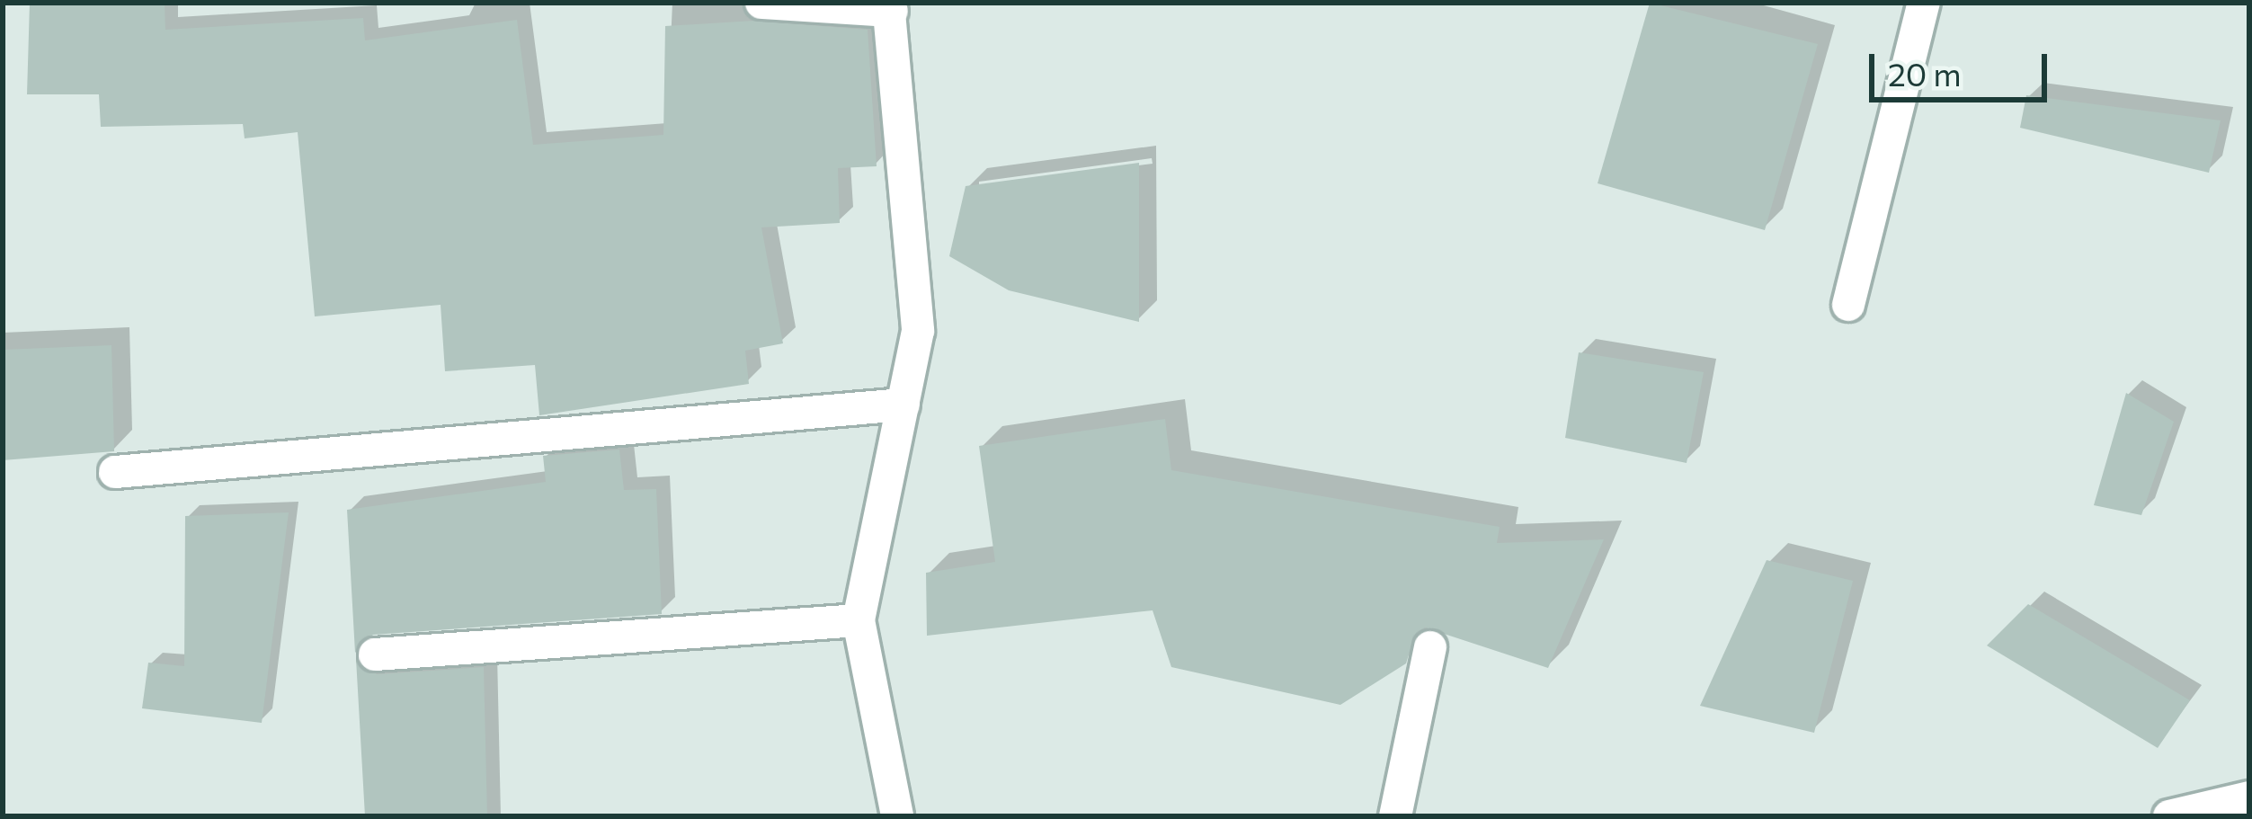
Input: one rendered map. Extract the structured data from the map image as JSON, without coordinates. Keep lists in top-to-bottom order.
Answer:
{
  "scale_bar": "20 m"
}
